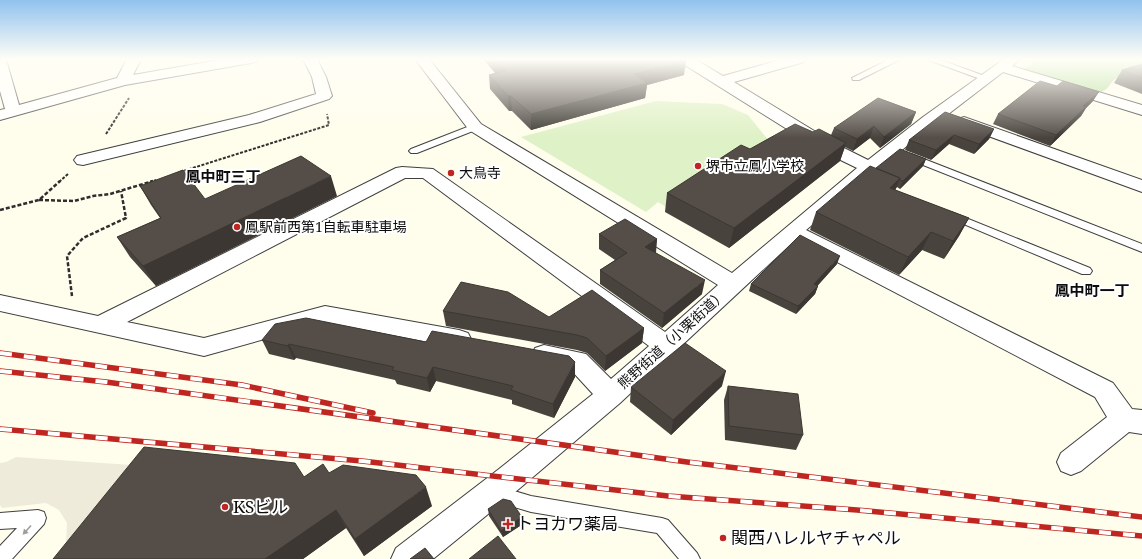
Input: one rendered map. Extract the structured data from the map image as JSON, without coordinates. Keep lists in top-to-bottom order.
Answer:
{
  "streets": {
    "street": ["熊野街道（小栗街道）"]
  },
  "districts": ["鳳中町三丁", "鳳中町一丁"],
  "places": {
    "other": [
      "堺市立鳳小学校",
      "大鳥寺",
      "鳳駅前西第1自転車駐車場",
      "KSビル",
      "関西ハレルヤチャペル"
    ],
    "health": ["トヨカワ薬局"]
  }
}
